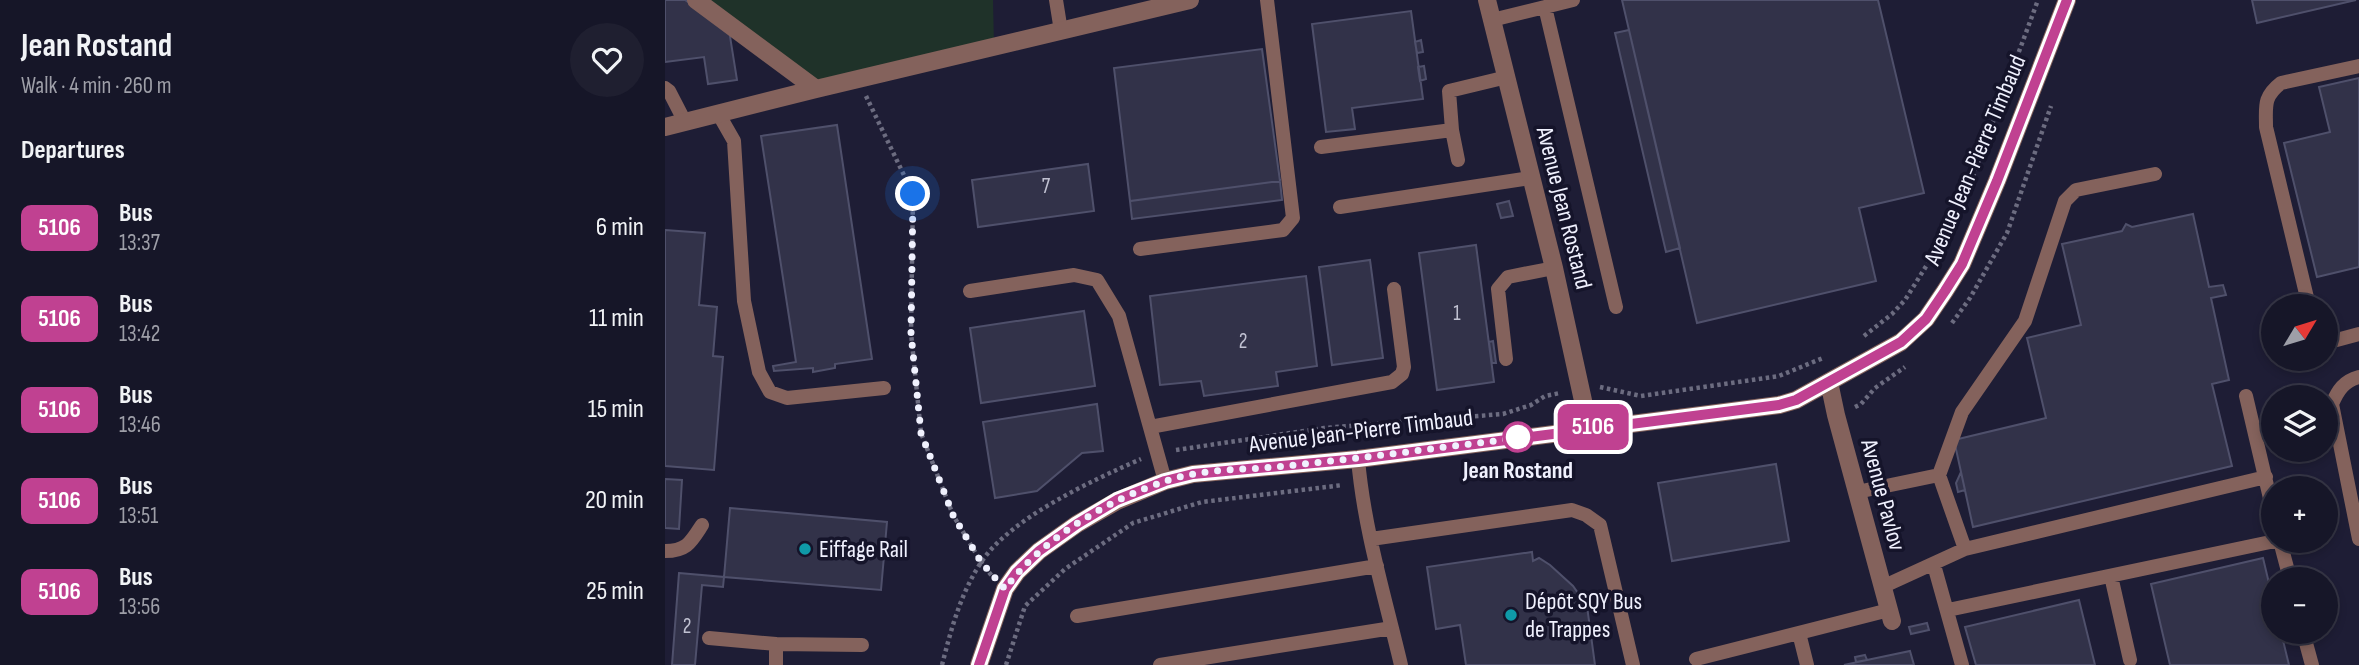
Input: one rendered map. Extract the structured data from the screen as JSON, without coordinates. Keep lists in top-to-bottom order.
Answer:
{
  "streets": {
    "street": ["Avenue Jean-Pierre Timbaud", "Avenue Jean Rostand", "Avenue Pavlov"]
  },
  "crossings": [
    ["Avenue Jean-Pierre Timbaud", "Avenue Jean Rostand"],
    ["Avenue Jean-Pierre Timbaud", "Avenue Pavlov"]
  ],
  "places": ["Jean Rostand", "Eiffage Rail", "Dépôt SQY Bus de Trappes"],
  "lines": ["bus line 5106"],
  "house_numbers": [
    "7",
    "1",
    "2",
    "2"
  ],
  "north": "top right",
  "page": {
    "heading": [
      ["Jean Rostand", "Walk · 4 min · 260 m"],
      "Departures"
    ],
    "on_map": "5106",
    "list": [
      {
        "mark": "5106",
        "name": "Bus",
        "note": "13:37",
        "value": "6 min"
      },
      {
        "mark": "5106",
        "name": "Bus",
        "note": "13:42",
        "value": "11 min"
      },
      {
        "mark": "5106",
        "name": "Bus",
        "note": "13:46",
        "value": "15 min"
      },
      {
        "mark": "5106",
        "name": "Bus",
        "note": "13:51",
        "value": "20 min"
      },
      {
        "mark": "5106",
        "name": "Bus",
        "note": "13:56",
        "value": "25 min"
      }
    ],
    "map_buttons": ["+", "−"]
  }
}
